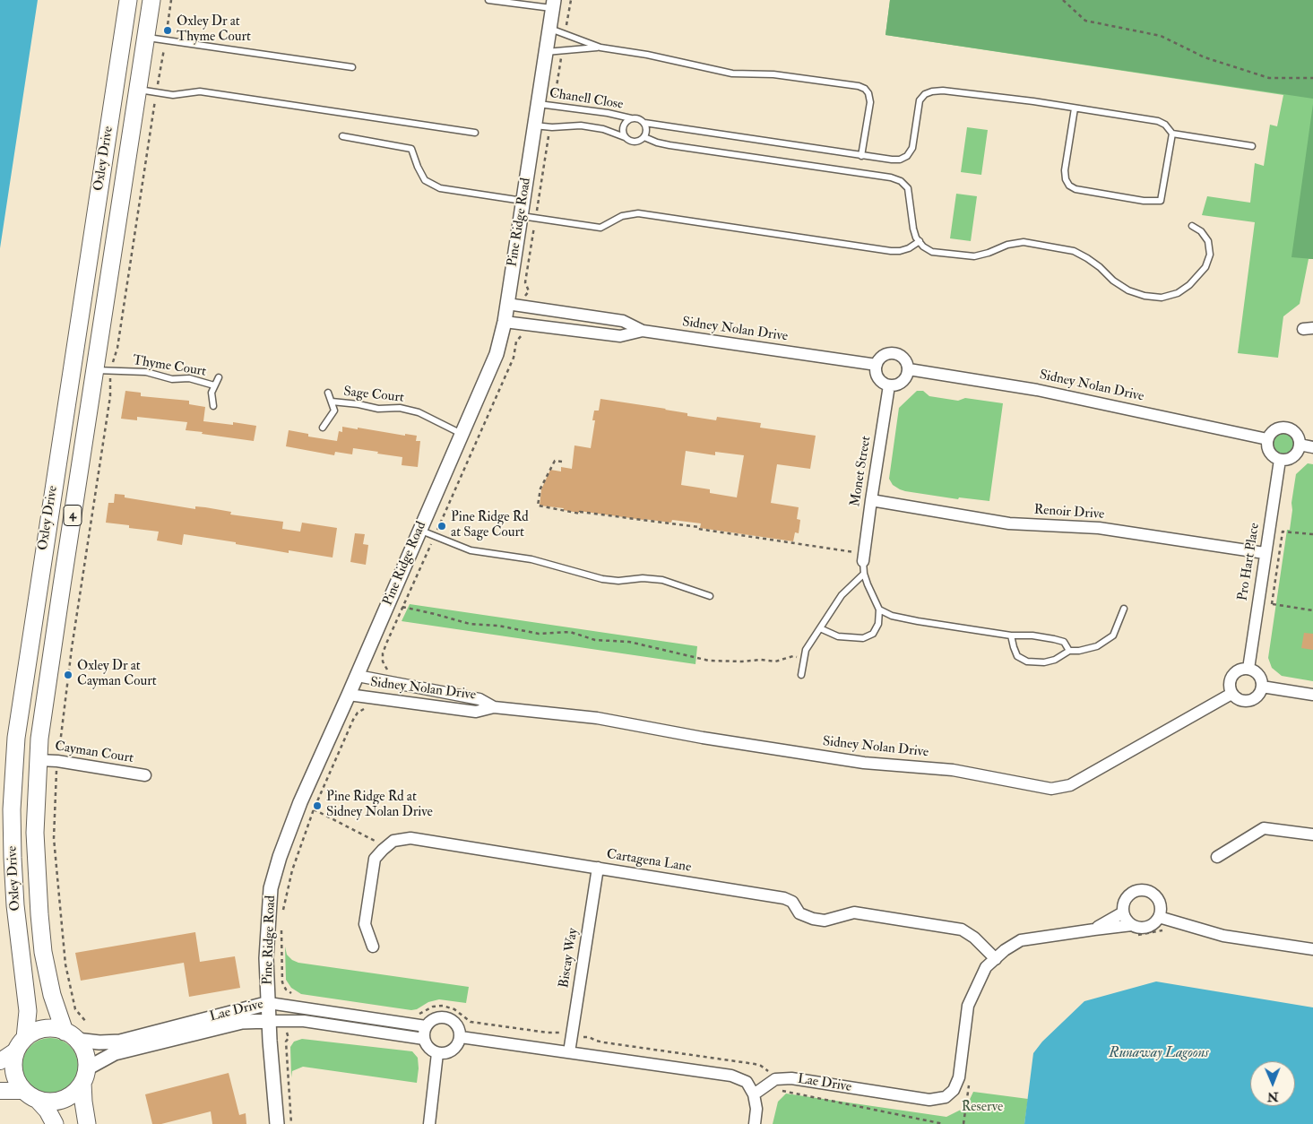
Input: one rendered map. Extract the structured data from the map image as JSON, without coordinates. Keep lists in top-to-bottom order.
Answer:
{
  "streets": {
    "main road": ["Oxley Drive", "4"],
    "street": [
      "Pine Ridge Road",
      "Sidney Nolan Drive",
      "Monet Street",
      "Renoir Drive",
      "Pro Hart Place",
      "Cayman Court",
      "Cartagena Lane",
      "Biscay Way",
      "Lae Drive"
    ],
    "lane": ["Chanell Close", "Thyme Court", "Sage Court"]
  },
  "crossings": [
    ["Chanell Close", "Pine Ridge Road"],
    ["Oxley Drive", "Thyme Court"],
    ["Oxley Drive", "4"],
    ["Oxley Drive", "Cayman Court"],
    ["Oxley Drive", "Lae Drive"],
    ["Pine Ridge Road", "Sidney Nolan Drive"],
    ["Pine Ridge Road", "Sage Court"],
    ["Pine Ridge Road", "Lae Drive"],
    ["Sidney Nolan Drive", "Monet Street"],
    ["Sidney Nolan Drive", "Pro Hart Place"],
    ["Monet Street", "Renoir Drive"],
    ["Renoir Drive", "Pro Hart Place"],
    ["4", "Lae Drive"],
    ["Cartagena Lane", "Biscay Way"],
    ["Cartagena Lane", "Lae Drive"]
  ],
  "water": ["Runaway Lagoons"],
  "parks": ["Reserve"],
  "places": [
    "Oxley Dr at Thyme Court",
    "Pine Ridge Rd at Sage Court",
    "Oxley Dr at Cayman Court",
    "Pine Ridge Rd at Sidney Nolan Drive"
  ],
  "north": "bottom"
}
